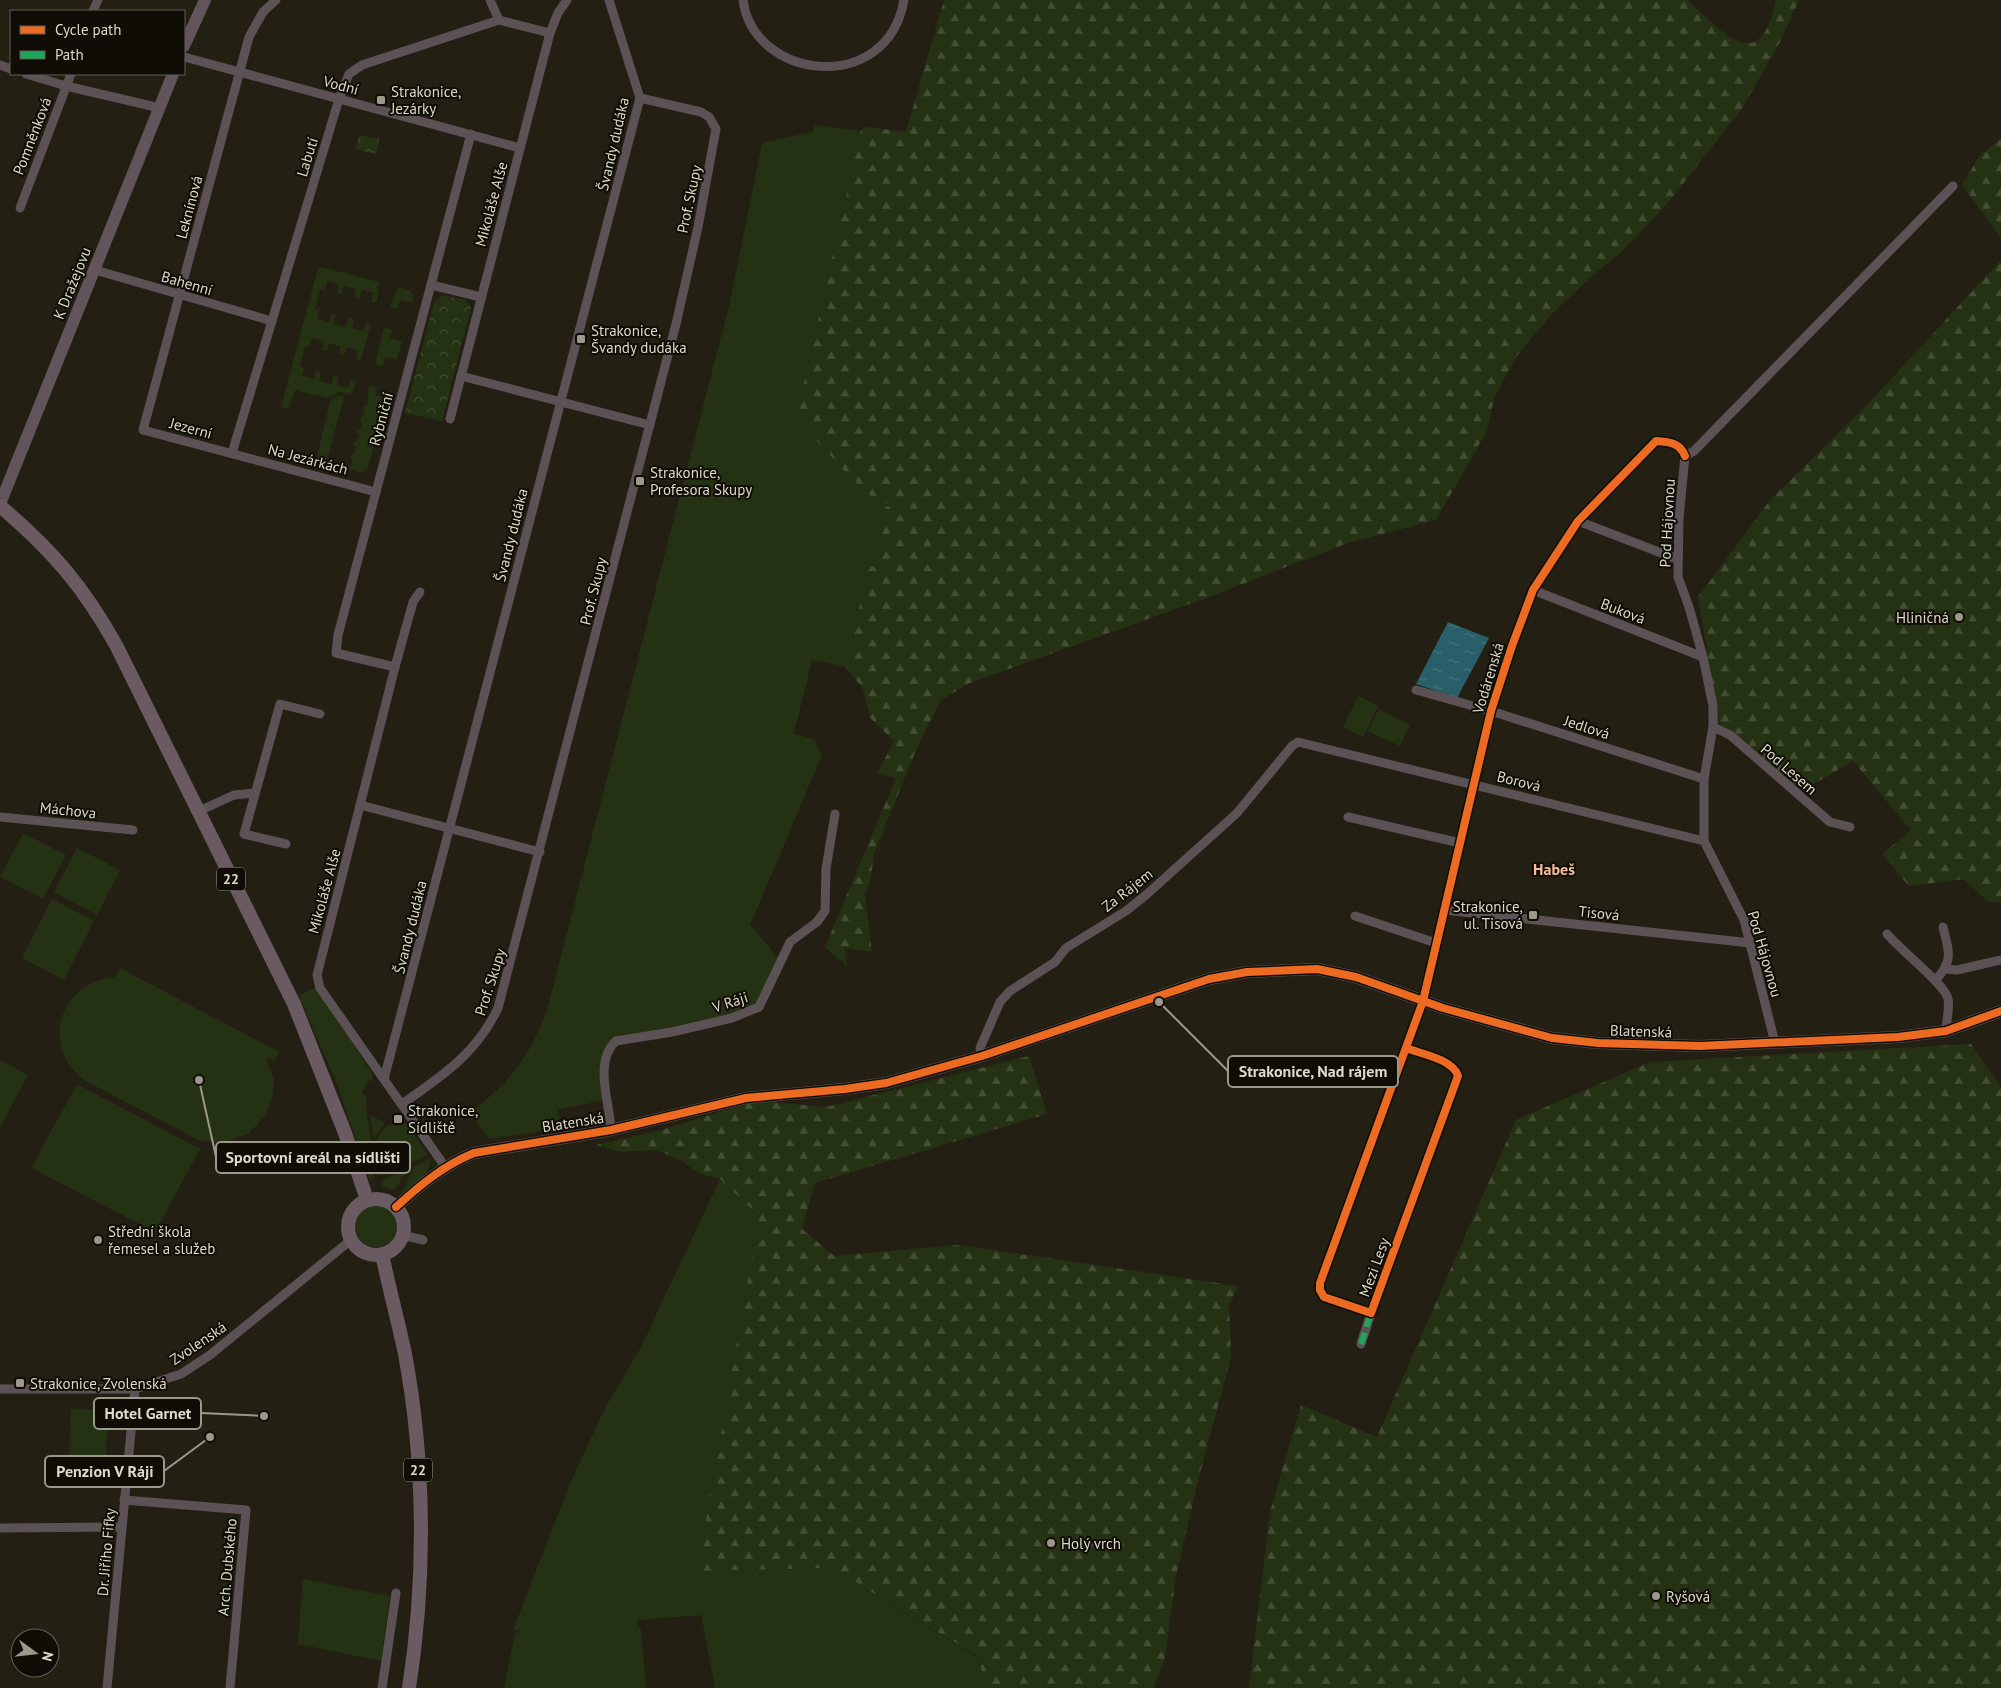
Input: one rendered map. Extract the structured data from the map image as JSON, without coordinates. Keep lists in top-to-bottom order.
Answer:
{
  "streets": {
    "main road": ["22"],
    "street": [
      "Vodní",
      "Pomněnková",
      "Švandy dudáka",
      "Labutí",
      "Prof. Skupy",
      "Mikoláše Alše",
      "Leknínová",
      "K Dražejovu",
      "Bahenní",
      "Rybniční",
      "Jezerní",
      "Na Jezárkách",
      "Pod Hájovnou",
      "Buková",
      "Vodárenská",
      "Jedlová",
      "Pod Lesem",
      "Borová",
      "Máchova",
      "Za Rájem",
      "Tisová",
      "V Ráji",
      "Blatenská",
      "Mezi Lesy",
      "Zvolenská",
      "Dr. Jiřího Fifky",
      "Arch. Dubského"
    ]
  },
  "crossings": [
    ["Vodní", "Labutí"],
    ["Vodní", "Mikoláše Alše"],
    ["Vodní", "Leknínová"],
    ["Vodní", "Rybniční"],
    ["Švandy dudáka", "Prof. Skupy"],
    ["Švandy dudáka", "Mikoláše Alše"],
    ["Labutí", "Bahenní"],
    ["Labutí", "Jezerní"],
    ["Labutí", "Na Jezárkách"],
    ["Prof. Skupy", "Mikoláše Alše"],
    ["Mikoláše Alše", "Rybniční"],
    ["Mikoláše Alše", "Blatenská"],
    ["Leknínová", "Bahenní"],
    ["Leknínová", "Jezerní"],
    ["K Dražejovu", "Bahenní"],
    ["K Dražejovu", "22"],
    ["Rybniční", "Na Jezárkách"],
    ["Jezerní", "Na Jezárkách"],
    ["Pod Hájovnou", "Buková"],
    ["Pod Hájovnou", "Vodárenská"],
    ["Pod Hájovnou", "Jedlová"],
    ["Pod Hájovnou", "Pod Lesem"],
    ["Pod Hájovnou", "Borová"],
    ["Pod Hájovnou", "Tisová"],
    ["Pod Hájovnou", "Blatenská"],
    ["Buková", "Vodárenská"],
    ["Vodárenská", "Jedlová"],
    ["Vodárenská", "Borová"],
    ["Vodárenská", "Tisová"],
    ["Vodárenská", "Blatenská"],
    ["Vodárenská", "Mezi Lesy"],
    ["Borová", "Za Rájem"],
    ["22", "Blatenská"],
    ["22", "Zvolenská"],
    ["Za Rájem", "Blatenská"],
    ["V Ráji", "Blatenská"],
    ["Blatenská", "Mezi Lesy"],
    ["Blatenská", "Zvolenská"],
    ["Zvolenská", "Dr. Jiřího Fifky"],
    ["Dr. Jiřího Fifky", "Arch. Dubského"]
  ],
  "districts": ["Habeš"],
  "places": {
    "transit": [
      "Strakonice, Jezárky",
      "Strakonice, Švandy dudáka",
      "Strakonice, Profesora Skupy",
      "Strakonice, ul. Tisová",
      "Strakonice, Sídliště",
      "Strakonice, Zvolenská"
    ],
    "other": [
      "Hliničná",
      "Strakonice, Nad rájem",
      "Sportovní areál na sídlišti",
      "Střední škola řemesel a služeb",
      "Hotel Garnet",
      "Penzion V Ráji",
      "Holý vrch",
      "Ryšová"
    ]
  },
  "legend": ["Cycle path", "Path"],
  "north": "right"
}
